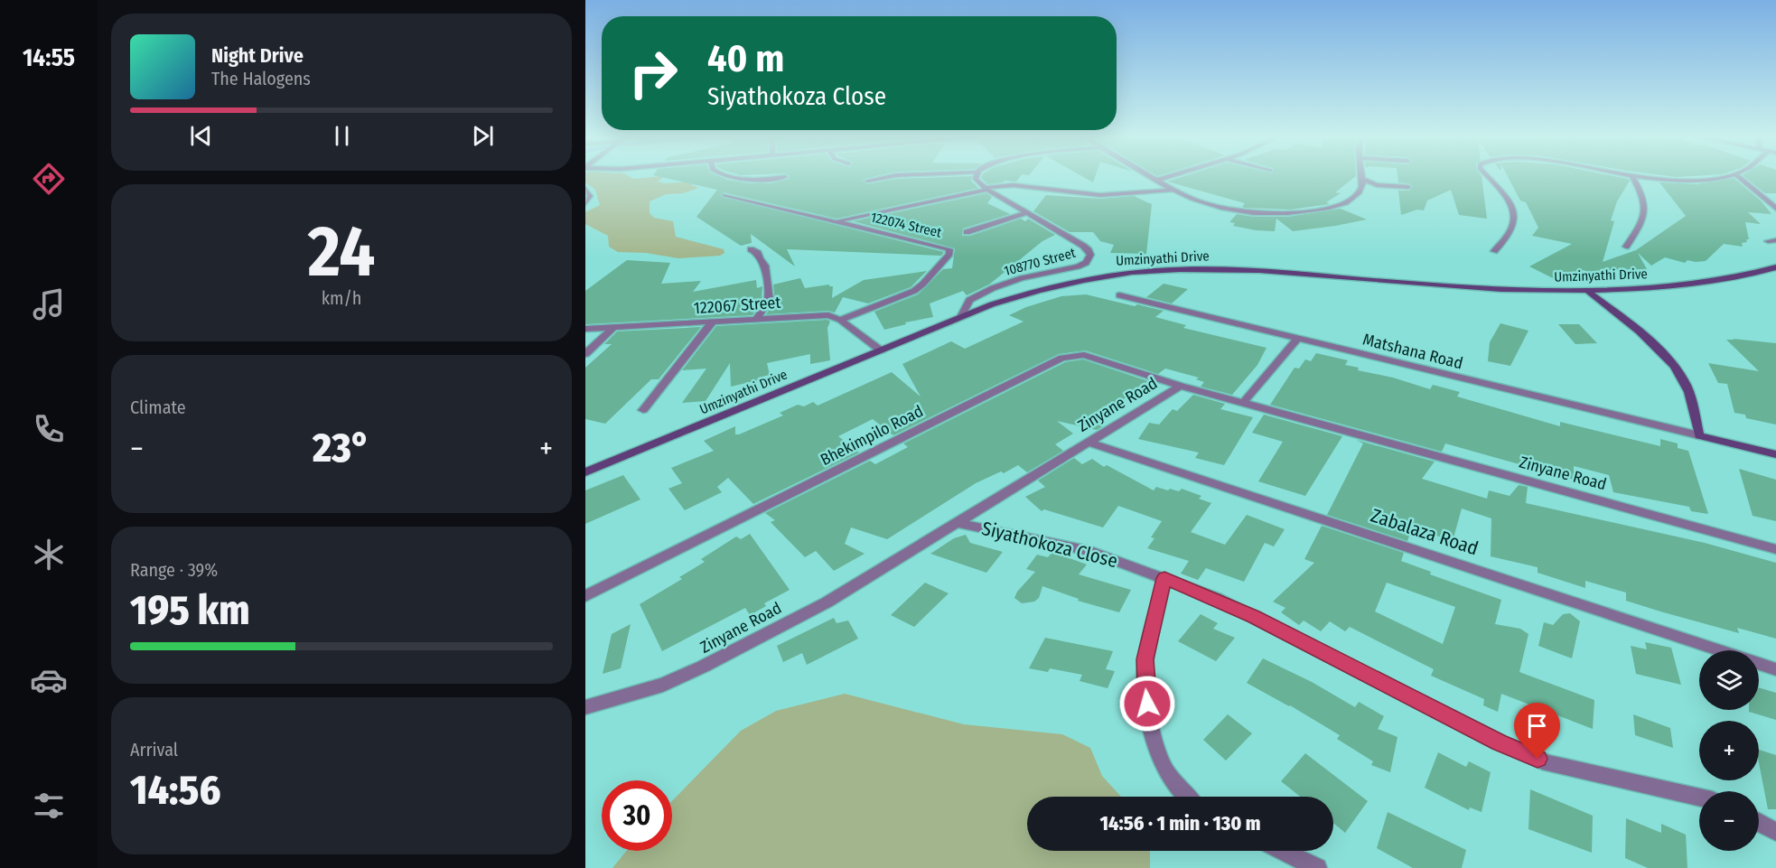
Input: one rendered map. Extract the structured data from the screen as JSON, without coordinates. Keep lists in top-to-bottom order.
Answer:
{
  "streets": {
    "street": [
      "122074 Street",
      "Umzinyathi Drive",
      "108770 Street",
      "122067 Street",
      "Matshana Road",
      "Zinyane Road",
      "Bhekimpilo Road",
      "Zabalaza Road",
      "Siyathokoza Close"
    ]
  },
  "crossings": [
    ["122074 Street", "122067 Street"],
    ["Umzinyathi Drive", "108770 Street"],
    ["Umzinyathi Drive", "122067 Street"],
    ["Zinyane Road", "Bhekimpilo Road"],
    ["Zinyane Road", "Zabalaza Road"],
    ["Zinyane Road", "Siyathokoza Close"]
  ],
  "page": {
    "tabs": "14:55",
    "turn": ["40 m", "Siyathokoza Close"],
    "song": ["Night Drive", "The Halogens"],
    "tile": [
      ["24", "km/h"],
      "Climate",
      ["Range · 39%", "195 km"],
      ["Arrival", "14:56"]
    ],
    "heat": ["−", "23°", "+"],
    "map_buttons": ["+", "−"],
    "limit": "30",
    "trip": "14:56 · 1 min · 130 m"
  }
}
